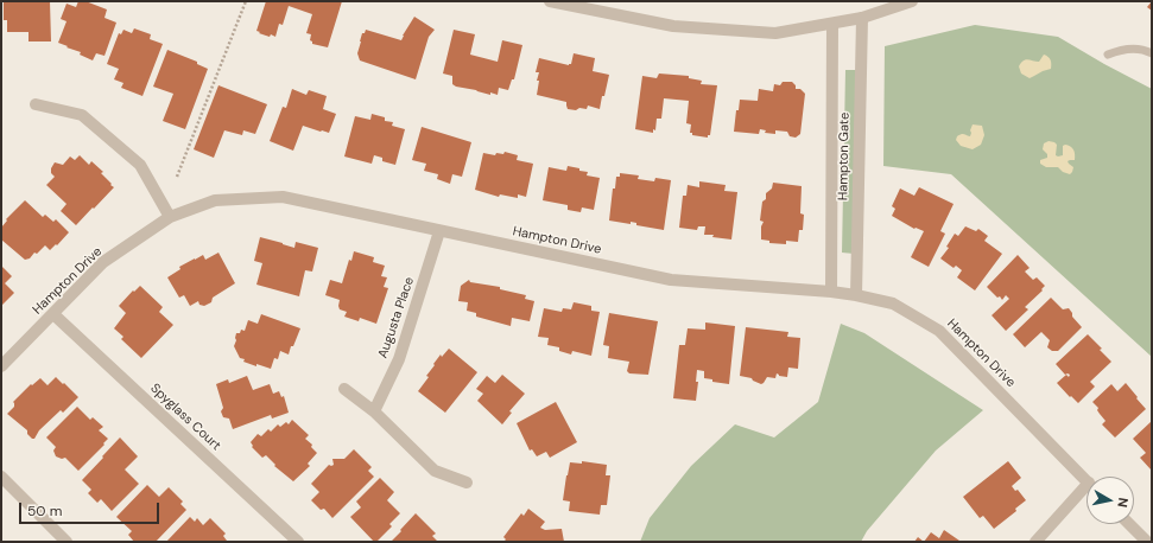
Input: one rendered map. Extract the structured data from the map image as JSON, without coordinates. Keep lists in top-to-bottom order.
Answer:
{
  "streets": {
    "street": [
      "Hampton Gate",
      "Hampton Drive",
      "Augusta Place",
      "Spyglass Court"
    ]
  },
  "crossings": [
    ["Hampton Gate", "Hampton Drive"],
    ["Hampton Drive", "Augusta Place"],
    ["Hampton Drive", "Spyglass Court"]
  ],
  "scale_bar": "50 m",
  "north": "right"
}
